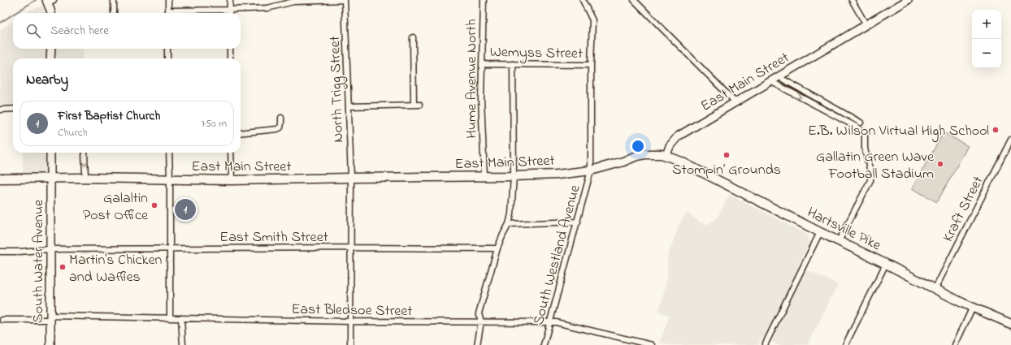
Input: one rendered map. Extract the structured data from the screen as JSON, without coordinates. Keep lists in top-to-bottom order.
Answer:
{
  "streets": {
    "main road": ["East Main Street", "Hartsville Pike"],
    "street": [
      "Wemyss Street",
      "Hume Avenue North",
      "North Trigg Street",
      "Kraft Street",
      "East Smith Street",
      "South Westland Avenue",
      "South Water Avenue",
      "East Bledsoe Street"
    ]
  },
  "crossings": [
    ["Wemyss Street", "Hume Avenue North"],
    ["Wemyss Street", "South Westland Avenue"],
    ["Hume Avenue North", "East Main Street"],
    ["East Main Street", "North Trigg Street"],
    ["East Main Street", "Hartsville Pike"],
    ["East Main Street", "South Westland Avenue"],
    ["East Main Street", "South Water Avenue"],
    ["North Trigg Street", "East Smith Street"],
    ["North Trigg Street", "East Bledsoe Street"],
    ["Kraft Street", "Hartsville Pike"],
    ["East Smith Street", "South Water Avenue"],
    ["South Westland Avenue", "East Bledsoe Street"],
    ["South Water Avenue", "East Bledsoe Street"]
  ],
  "places": [
    "E.B. Wilson Virtual High School",
    "Stompin’ Grounds",
    "Gallatin Green Wave Football Stadium",
    "Galaltin Post Office",
    "Martin's Chicken and Waffles"
  ],
  "page": {
    "map_buttons": ["+", "−"],
    "search": "Search here",
    "heading": "Nearby",
    "list": [
      {
        "mark": "1",
        "name": "First Baptist Church",
        "note": "Church",
        "value": "750 m"
      }
    ],
    "pins": "1"
  }
}
